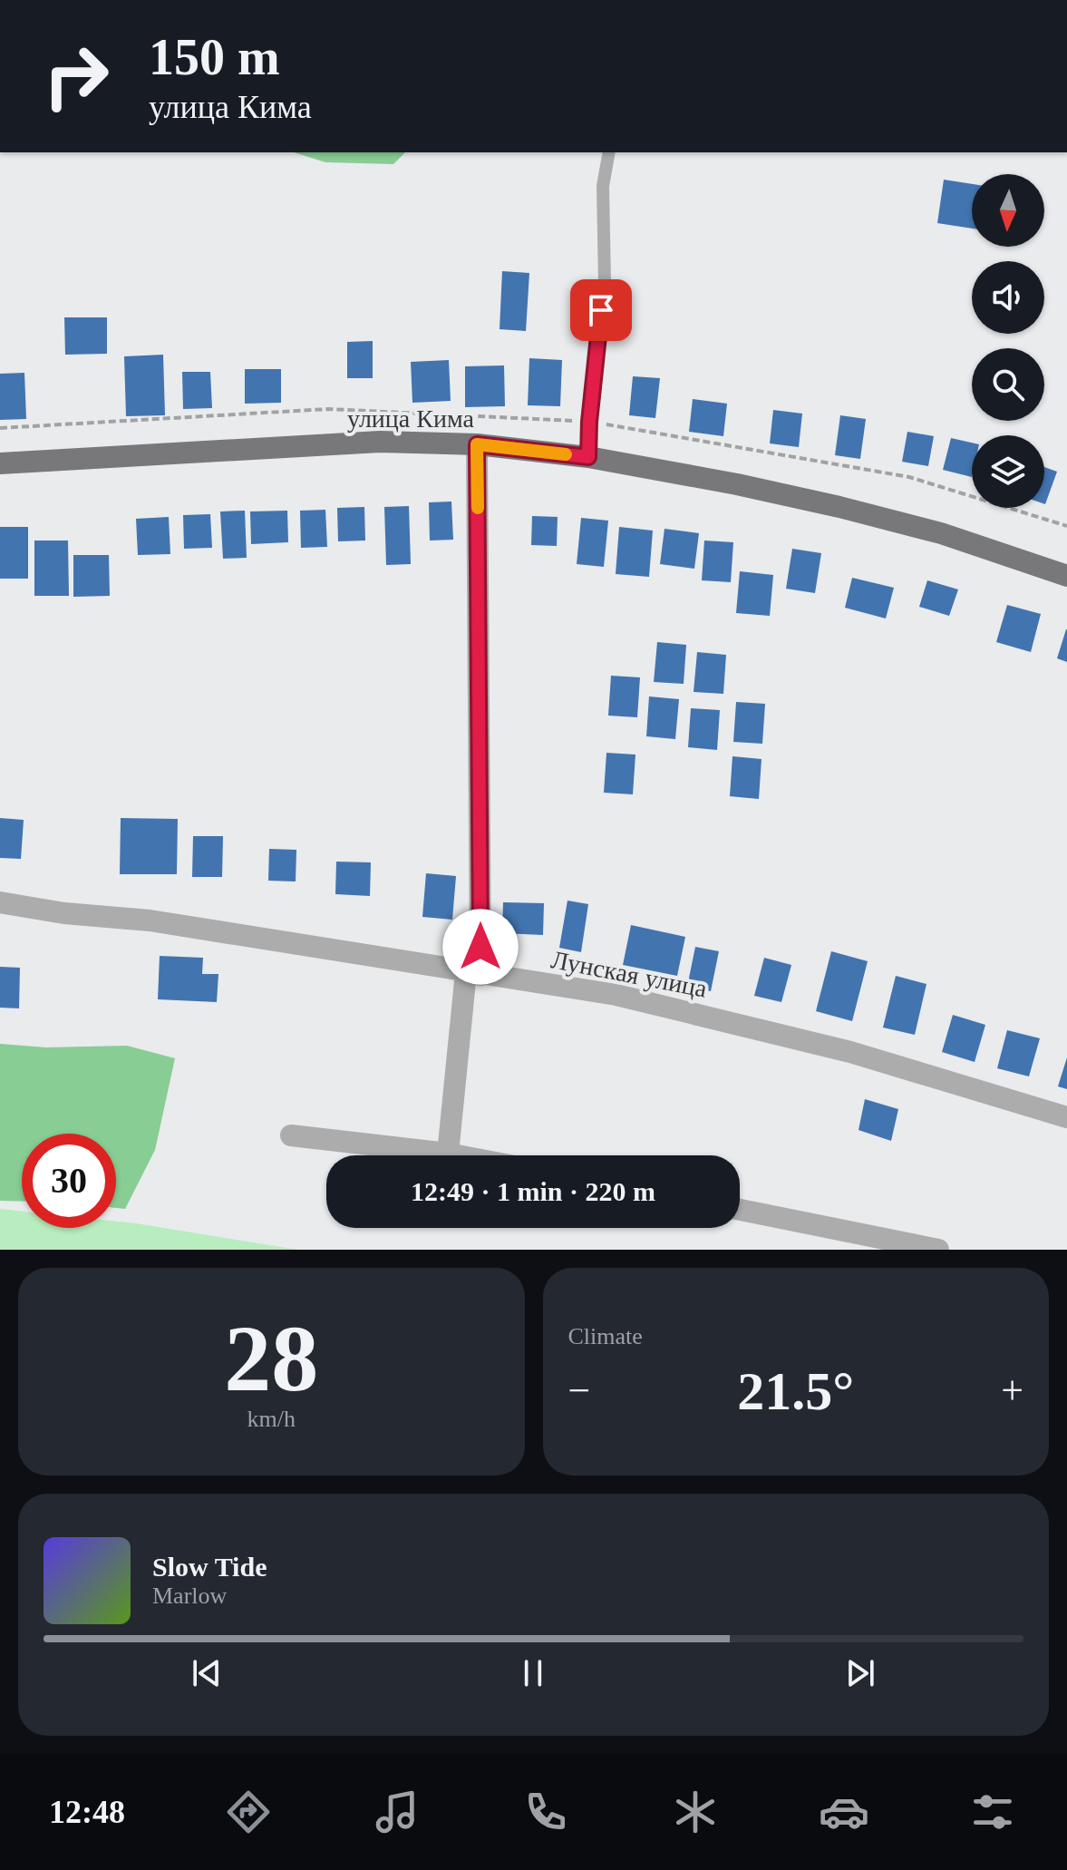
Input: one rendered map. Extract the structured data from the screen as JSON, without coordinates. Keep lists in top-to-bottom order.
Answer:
{
  "streets": {
    "main road": ["улица Кима"],
    "street": ["Лунская улица"]
  },
  "north": "bottom",
  "page": {
    "turn": ["150 m", "улица Кима"],
    "limit": "30",
    "trip": "12:49 · 1 min · 220 m",
    "tile": [
      ["28", "km/h"],
      "Climate"
    ],
    "heat": ["−", "21.5°", "+"],
    "song": ["Slow Tide", "Marlow"],
    "tabs": "12:48"
  }
}
